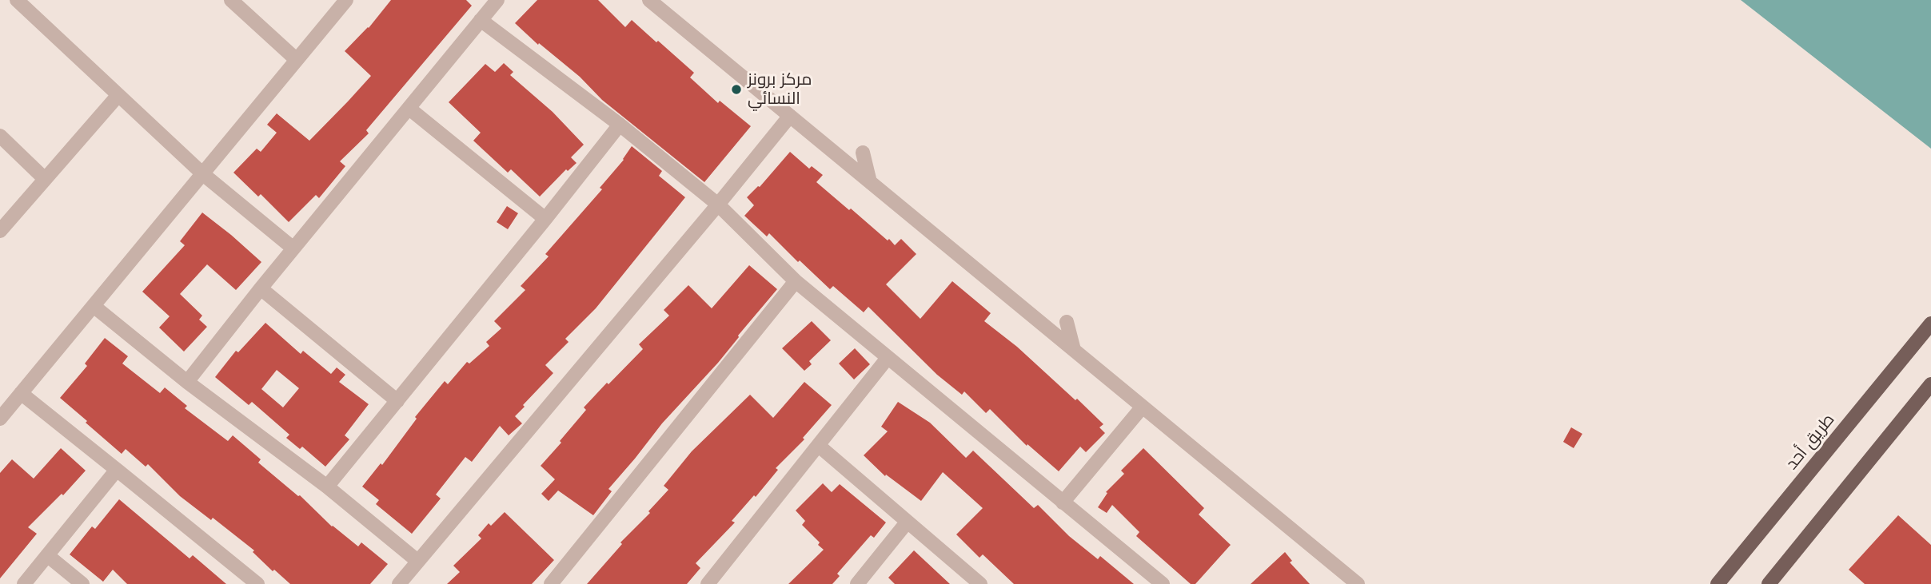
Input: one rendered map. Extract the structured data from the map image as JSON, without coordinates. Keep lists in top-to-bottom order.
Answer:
{
  "streets": {
    "main road": ["طريق أحد"]
  },
  "places": ["مركز برونز النسائي"]
}
